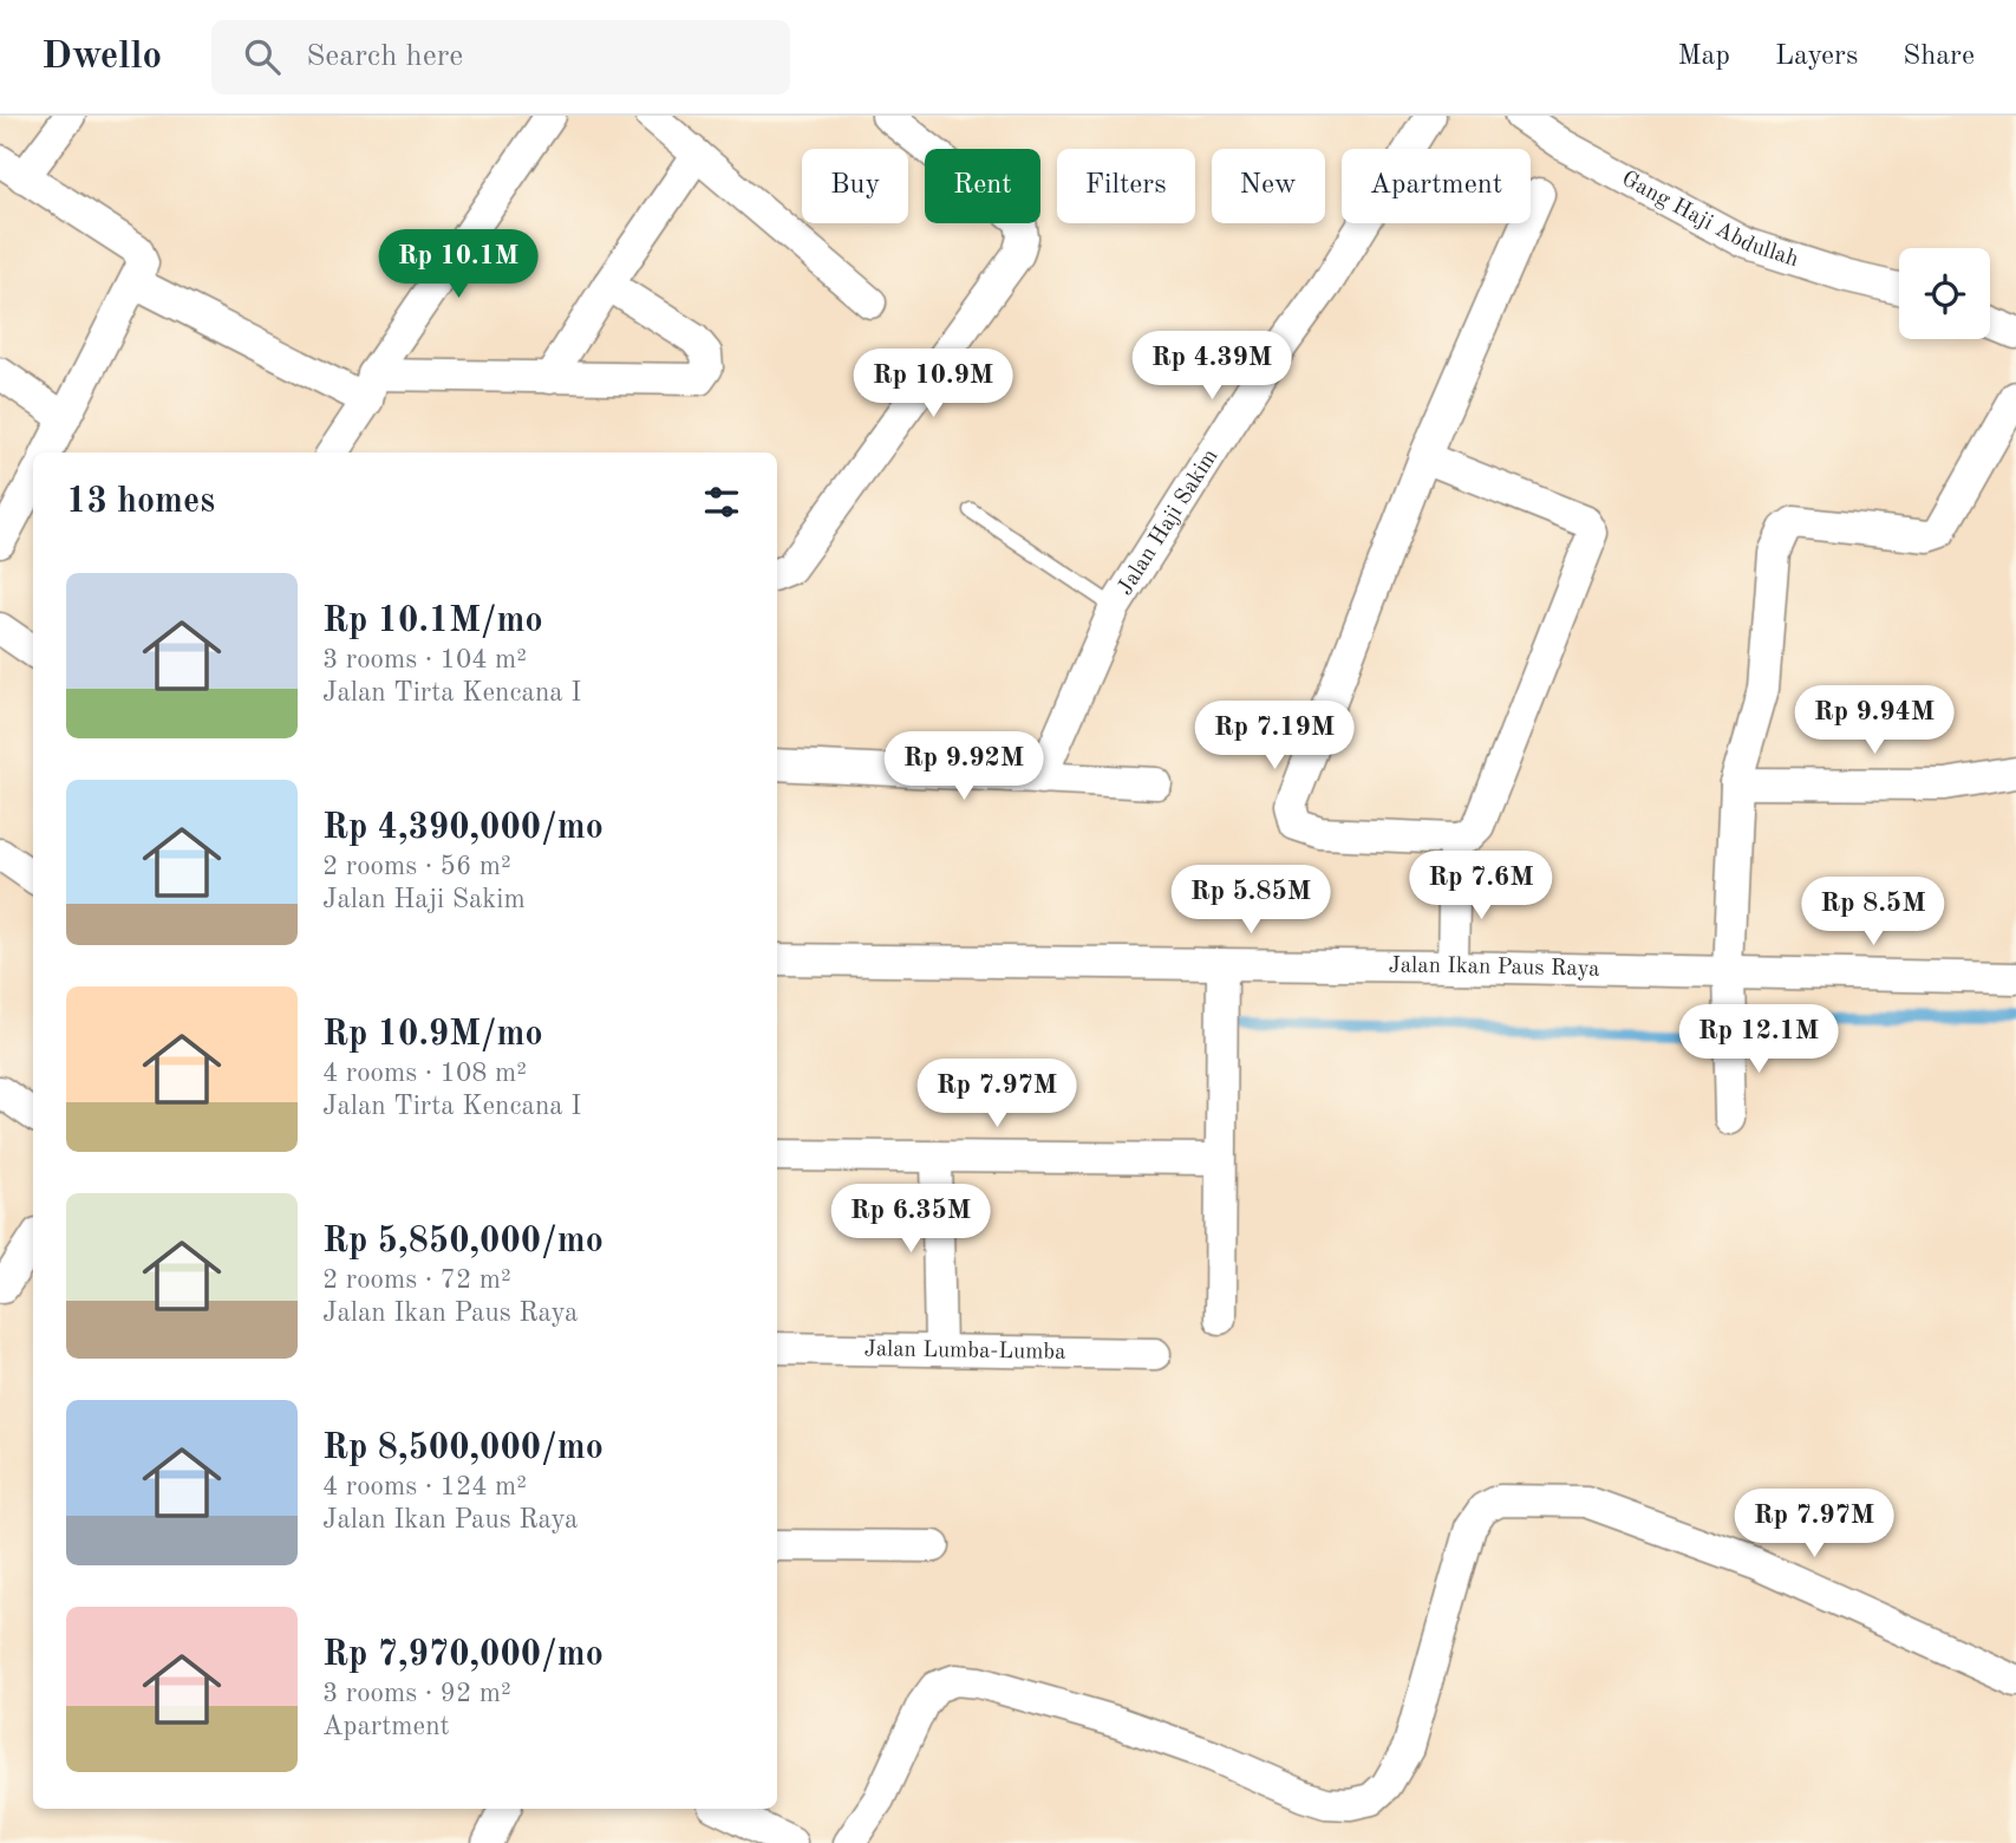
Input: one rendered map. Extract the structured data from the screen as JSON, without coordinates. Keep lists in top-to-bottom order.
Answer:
{
  "streets": {
    "street": [
      "Gang Haji Abdullah",
      "Jalan Haji Sakim",
      "Jalan Ikan Paus Raya",
      "Jalan Lumba-Lumba"
    ]
  },
  "page": {
    "header": "Dwello",
    "search": "Search here",
    "nav": ["Map", "Layers", "Share"],
    "chip": [
      "Buy",
      "Rent",
      "Filters",
      "New",
      "Apartment"
    ],
    "price": [
      "Rp 10.1M",
      "Rp 4.39M",
      "Rp 10.9M",
      "Rp 9.94M",
      "Rp 7.19M",
      "Rp 9.92M",
      "Rp 7.6M",
      "Rp 5.85M",
      "Rp 8.5M",
      "Rp 12.1M",
      "Rp 7.97M",
      "Rp 6.35M",
      "Rp 7.97M"
    ],
    "heading": "13 homes",
    "list": [
      {
        "name": "Rp 10.1M/mo",
        "note": "3 rooms · 104 m² · Jalan Tirta Kencana I"
      },
      {
        "name": "Rp 4,390,000/mo",
        "note": "2 rooms · 56 m² · Jalan Haji Sakim"
      },
      {
        "name": "Rp 10.9M/mo",
        "note": "4 rooms · 108 m² · Jalan Tirta Kencana I"
      },
      {
        "name": "Rp 5,850,000/mo",
        "note": "2 rooms · 72 m² · Jalan Ikan Paus Raya"
      },
      {
        "name": "Rp 8,500,000/mo",
        "note": "4 rooms · 124 m² · Jalan Ikan Paus Raya"
      },
      {
        "name": "Rp 7,970,000/mo",
        "note": "3 rooms · 92 m² · Apartment"
      }
    ]
  }
}
